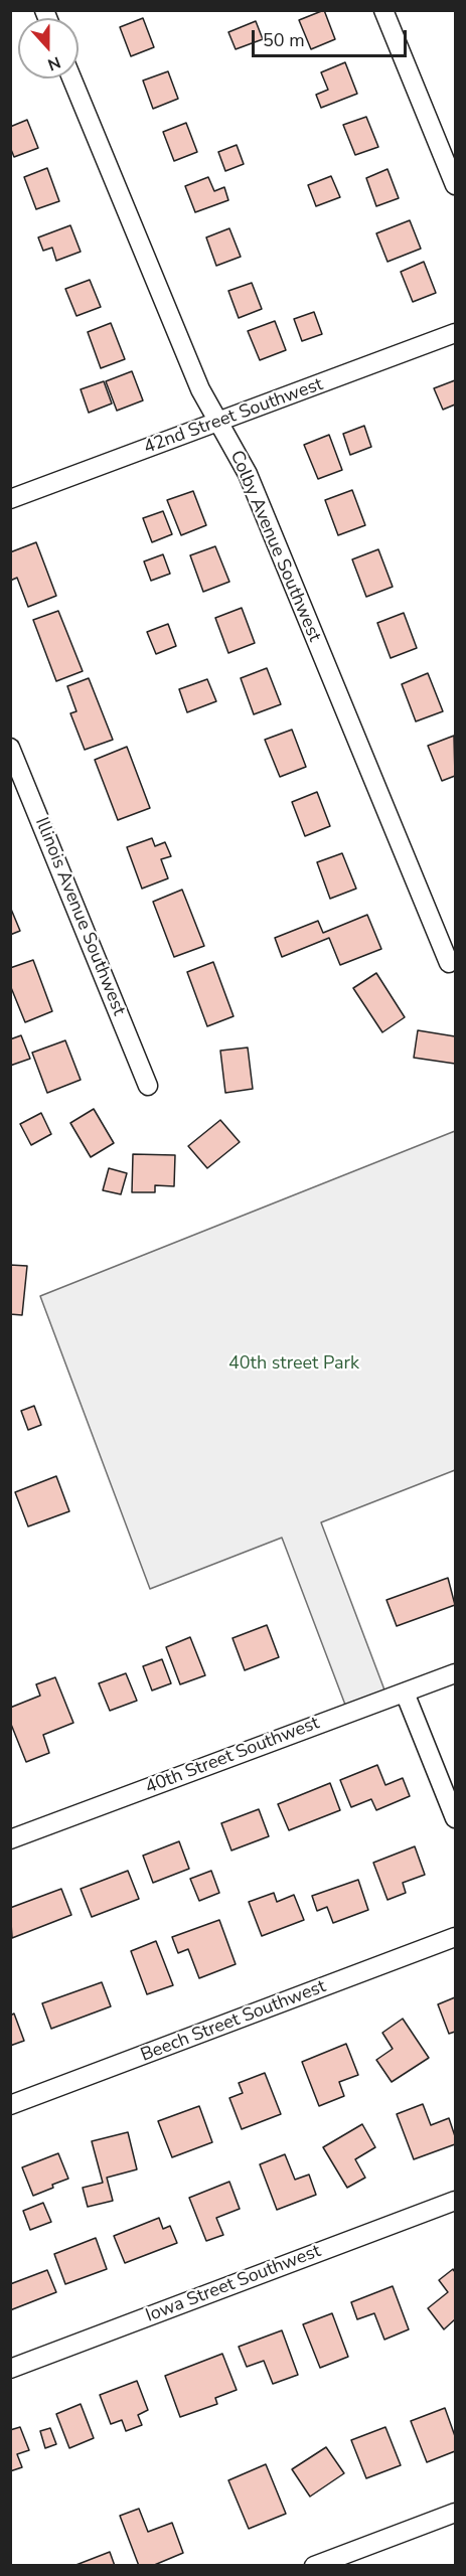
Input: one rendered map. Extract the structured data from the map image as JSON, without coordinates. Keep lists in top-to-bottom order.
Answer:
{
  "streets": {
    "street": [
      "42nd Street Southwest",
      "Colby Avenue Southwest",
      "Illinois Avenue Southwest",
      "40th Street Southwest",
      "Beech Street Southwest",
      "Iowa Street Southwest"
    ]
  },
  "crossings": [
    ["42nd Street Southwest", "Colby Avenue Southwest"]
  ],
  "parks": ["40th street Park"],
  "scale_bar": "50 m",
  "north": "bottom"
}
